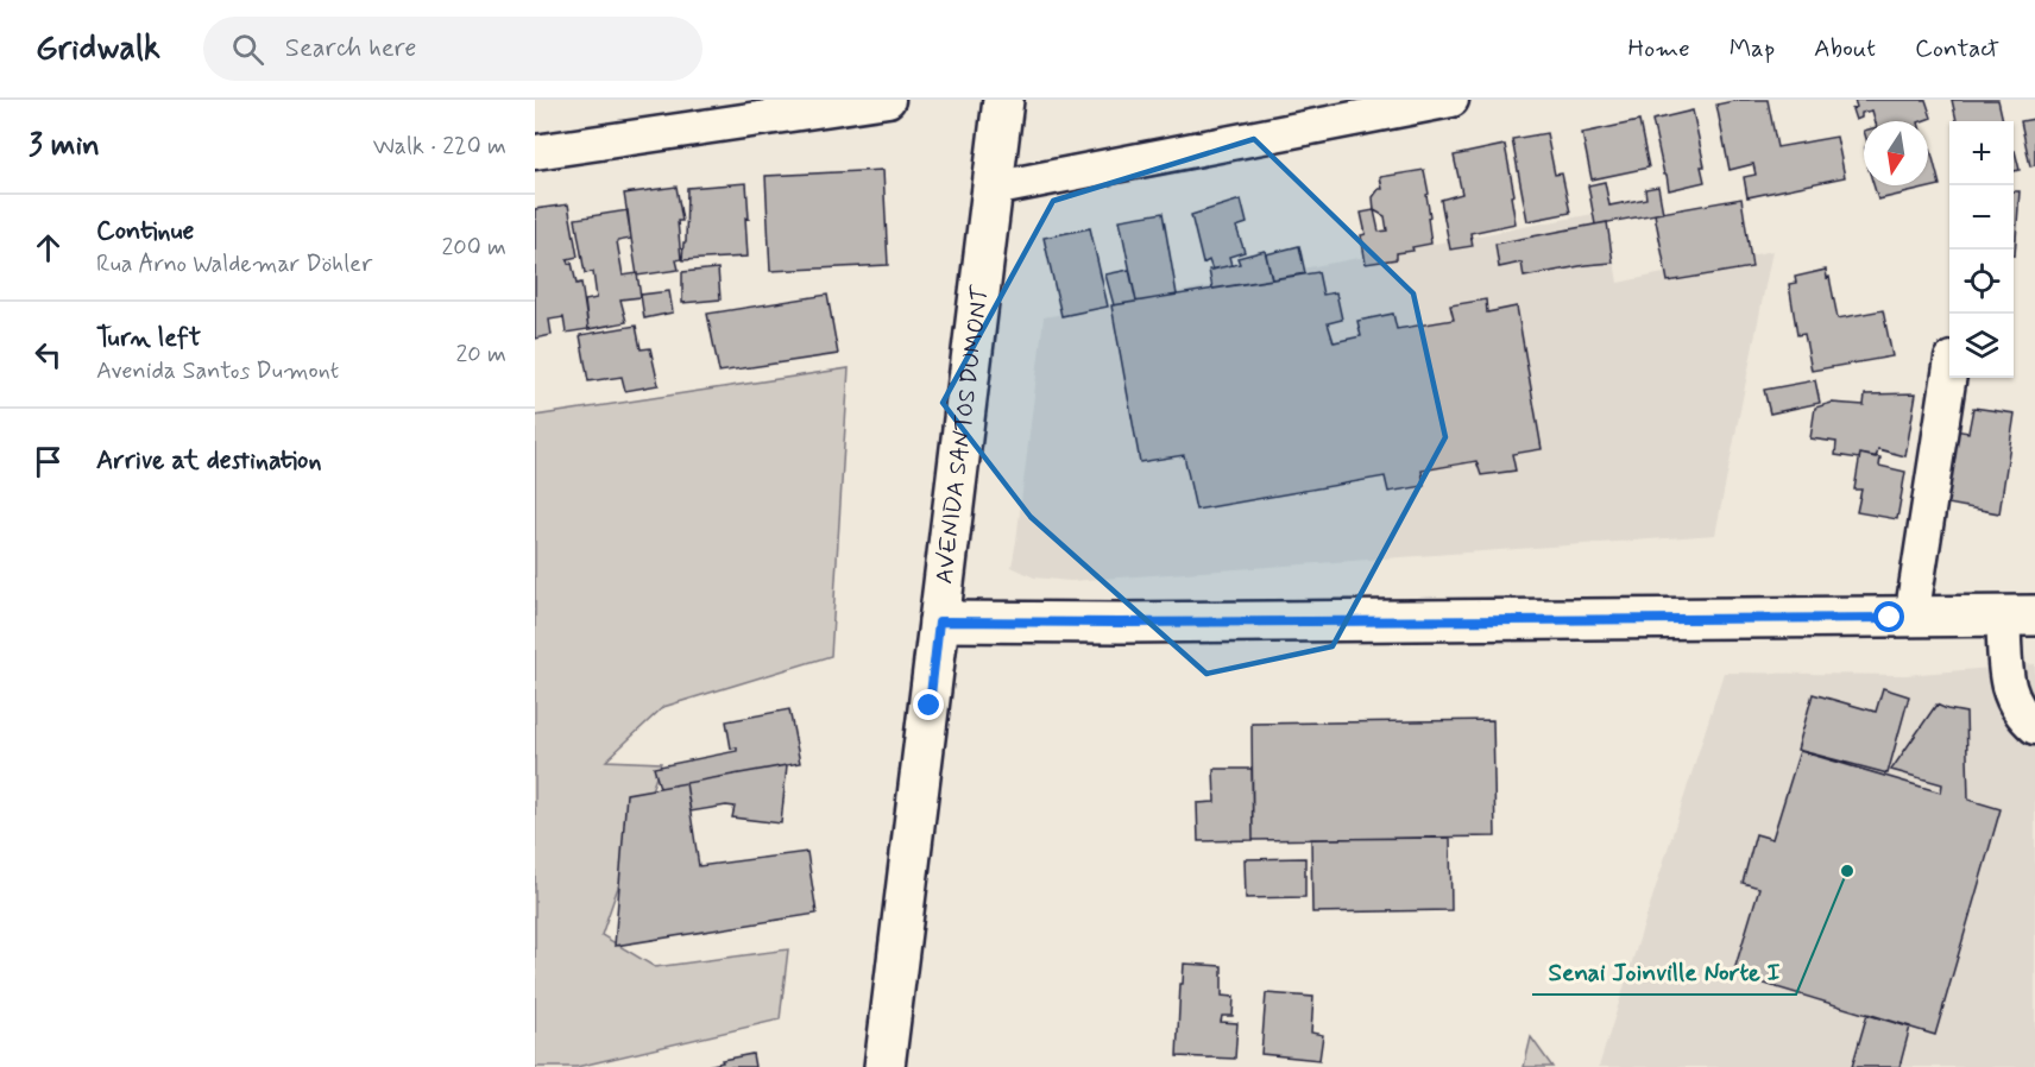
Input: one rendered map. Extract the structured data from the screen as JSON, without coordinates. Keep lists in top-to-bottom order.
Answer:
{
  "streets": {
    "main road": ["AVENIDA SANTOS DUMONT"]
  },
  "places": ["Senai Joinville Norte I"],
  "north": "bottom",
  "page": {
    "header": "Gridwalk",
    "search": "Search here",
    "nav": [
      "Home",
      "Map",
      "About",
      "Contact"
    ],
    "heading": ["3 min", "Walk · 220 m"],
    "map_buttons": ["+", "−"],
    "list": [
      ["Continue", "Rua Arno Waldemar Döhler", "200 m"],
      ["Turn left", "Avenida Santos Dumont", "20 m"],
      "Arrive at destination"
    ]
  }
}
